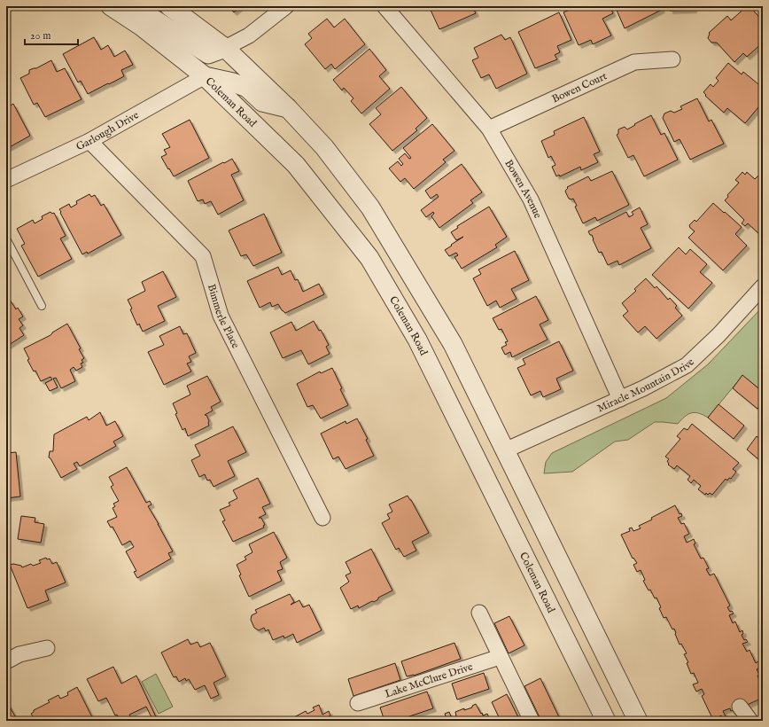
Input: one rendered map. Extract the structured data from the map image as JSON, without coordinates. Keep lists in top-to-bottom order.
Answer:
{
  "streets": {
    "street": [
      "Bowen Court",
      "Coleman Road",
      "Garlough Drive",
      "Bowen Avenue",
      "Bimmerle Place",
      "Miracle Mountain Drive",
      "Lake McClure Drive"
    ]
  },
  "crossings": [
    ["Bowen Court", "Bowen Avenue"],
    ["Coleman Road", "Garlough Drive"],
    ["Garlough Drive", "Bimmerle Place"],
    ["Bowen Avenue", "Miracle Mountain Drive"]
  ],
  "scale_bar": "20 m"
}
